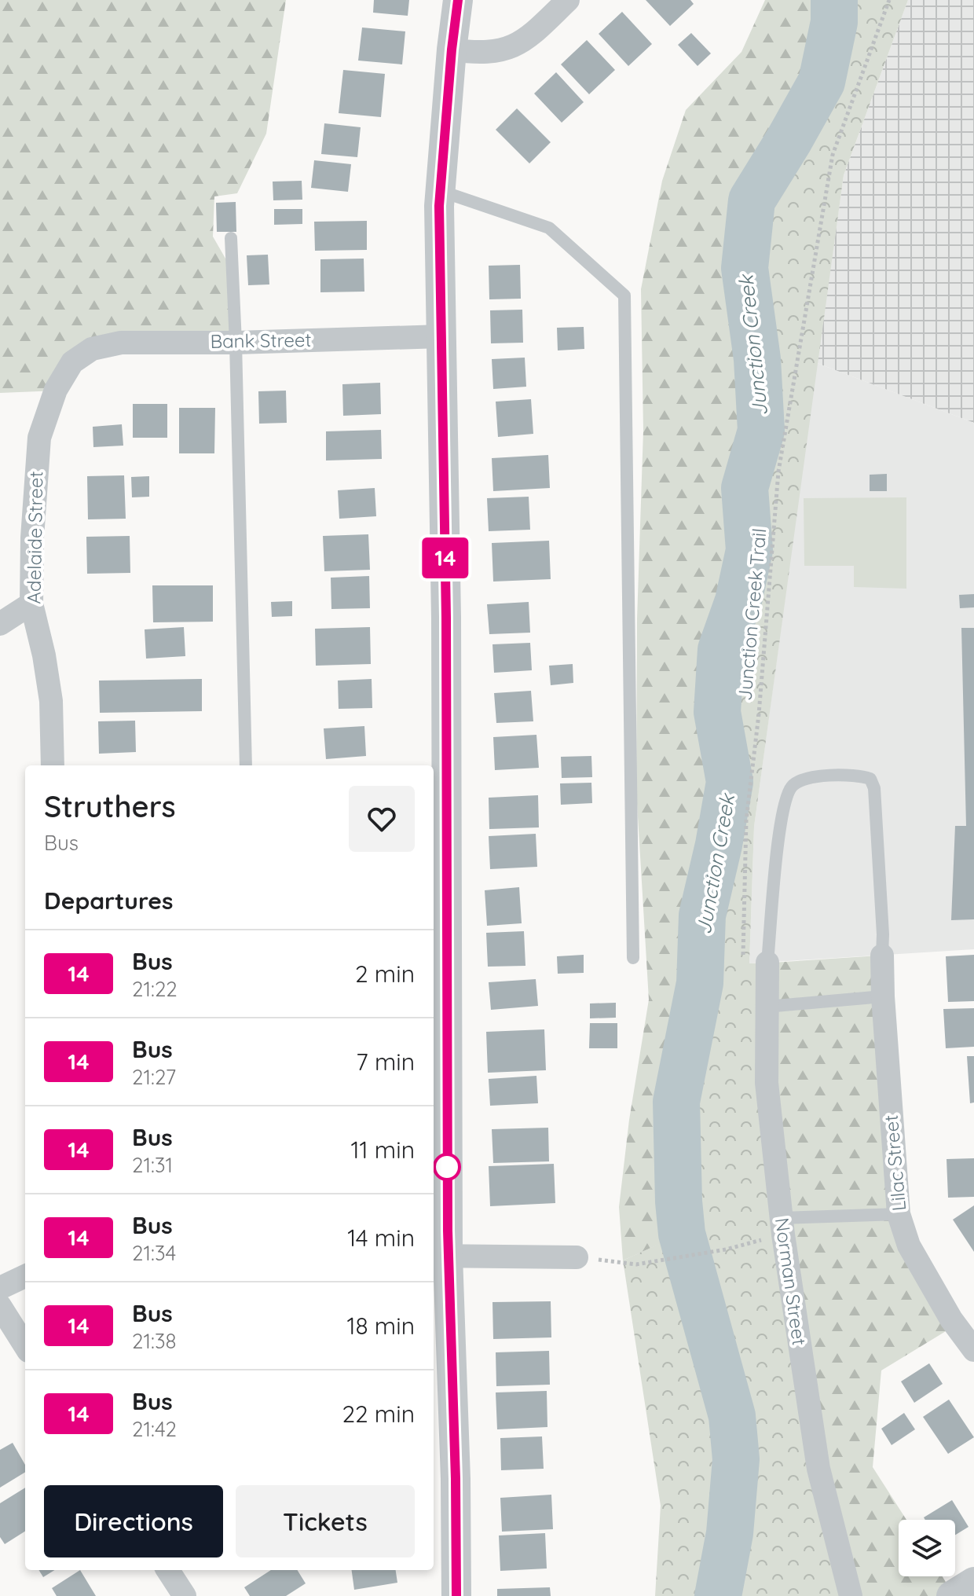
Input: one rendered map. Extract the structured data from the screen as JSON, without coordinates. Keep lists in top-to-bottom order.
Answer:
{
  "streets": {
    "street": [
      "Bank Street",
      "Adelaide Street",
      "Lilac Street",
      "Norman Street"
    ],
    "path": ["Junction Creek Trail"]
  },
  "crossings": [
    ["Bank Street", "Adelaide Street"]
  ],
  "water": ["Junction Creek"],
  "lines": ["bus line 14"],
  "page": {
    "on_map": "14",
    "heading": [
      ["Struthers", "Bus"],
      "Departures"
    ],
    "list": [
      {
        "mark": "14",
        "name": "Bus",
        "note": "21:22",
        "value": "2 min"
      },
      {
        "mark": "14",
        "name": "Bus",
        "note": "21:27",
        "value": "7 min"
      },
      {
        "mark": "14",
        "name": "Bus",
        "note": "21:31",
        "value": "11 min"
      },
      {
        "mark": "14",
        "name": "Bus",
        "note": "21:34",
        "value": "14 min"
      },
      {
        "mark": "14",
        "name": "Bus",
        "note": "21:38",
        "value": "18 min"
      },
      {
        "mark": "14",
        "name": "Bus",
        "note": "21:42",
        "value": "22 min"
      }
    ],
    "buttons": ["Directions", "Tickets"]
  }
}
